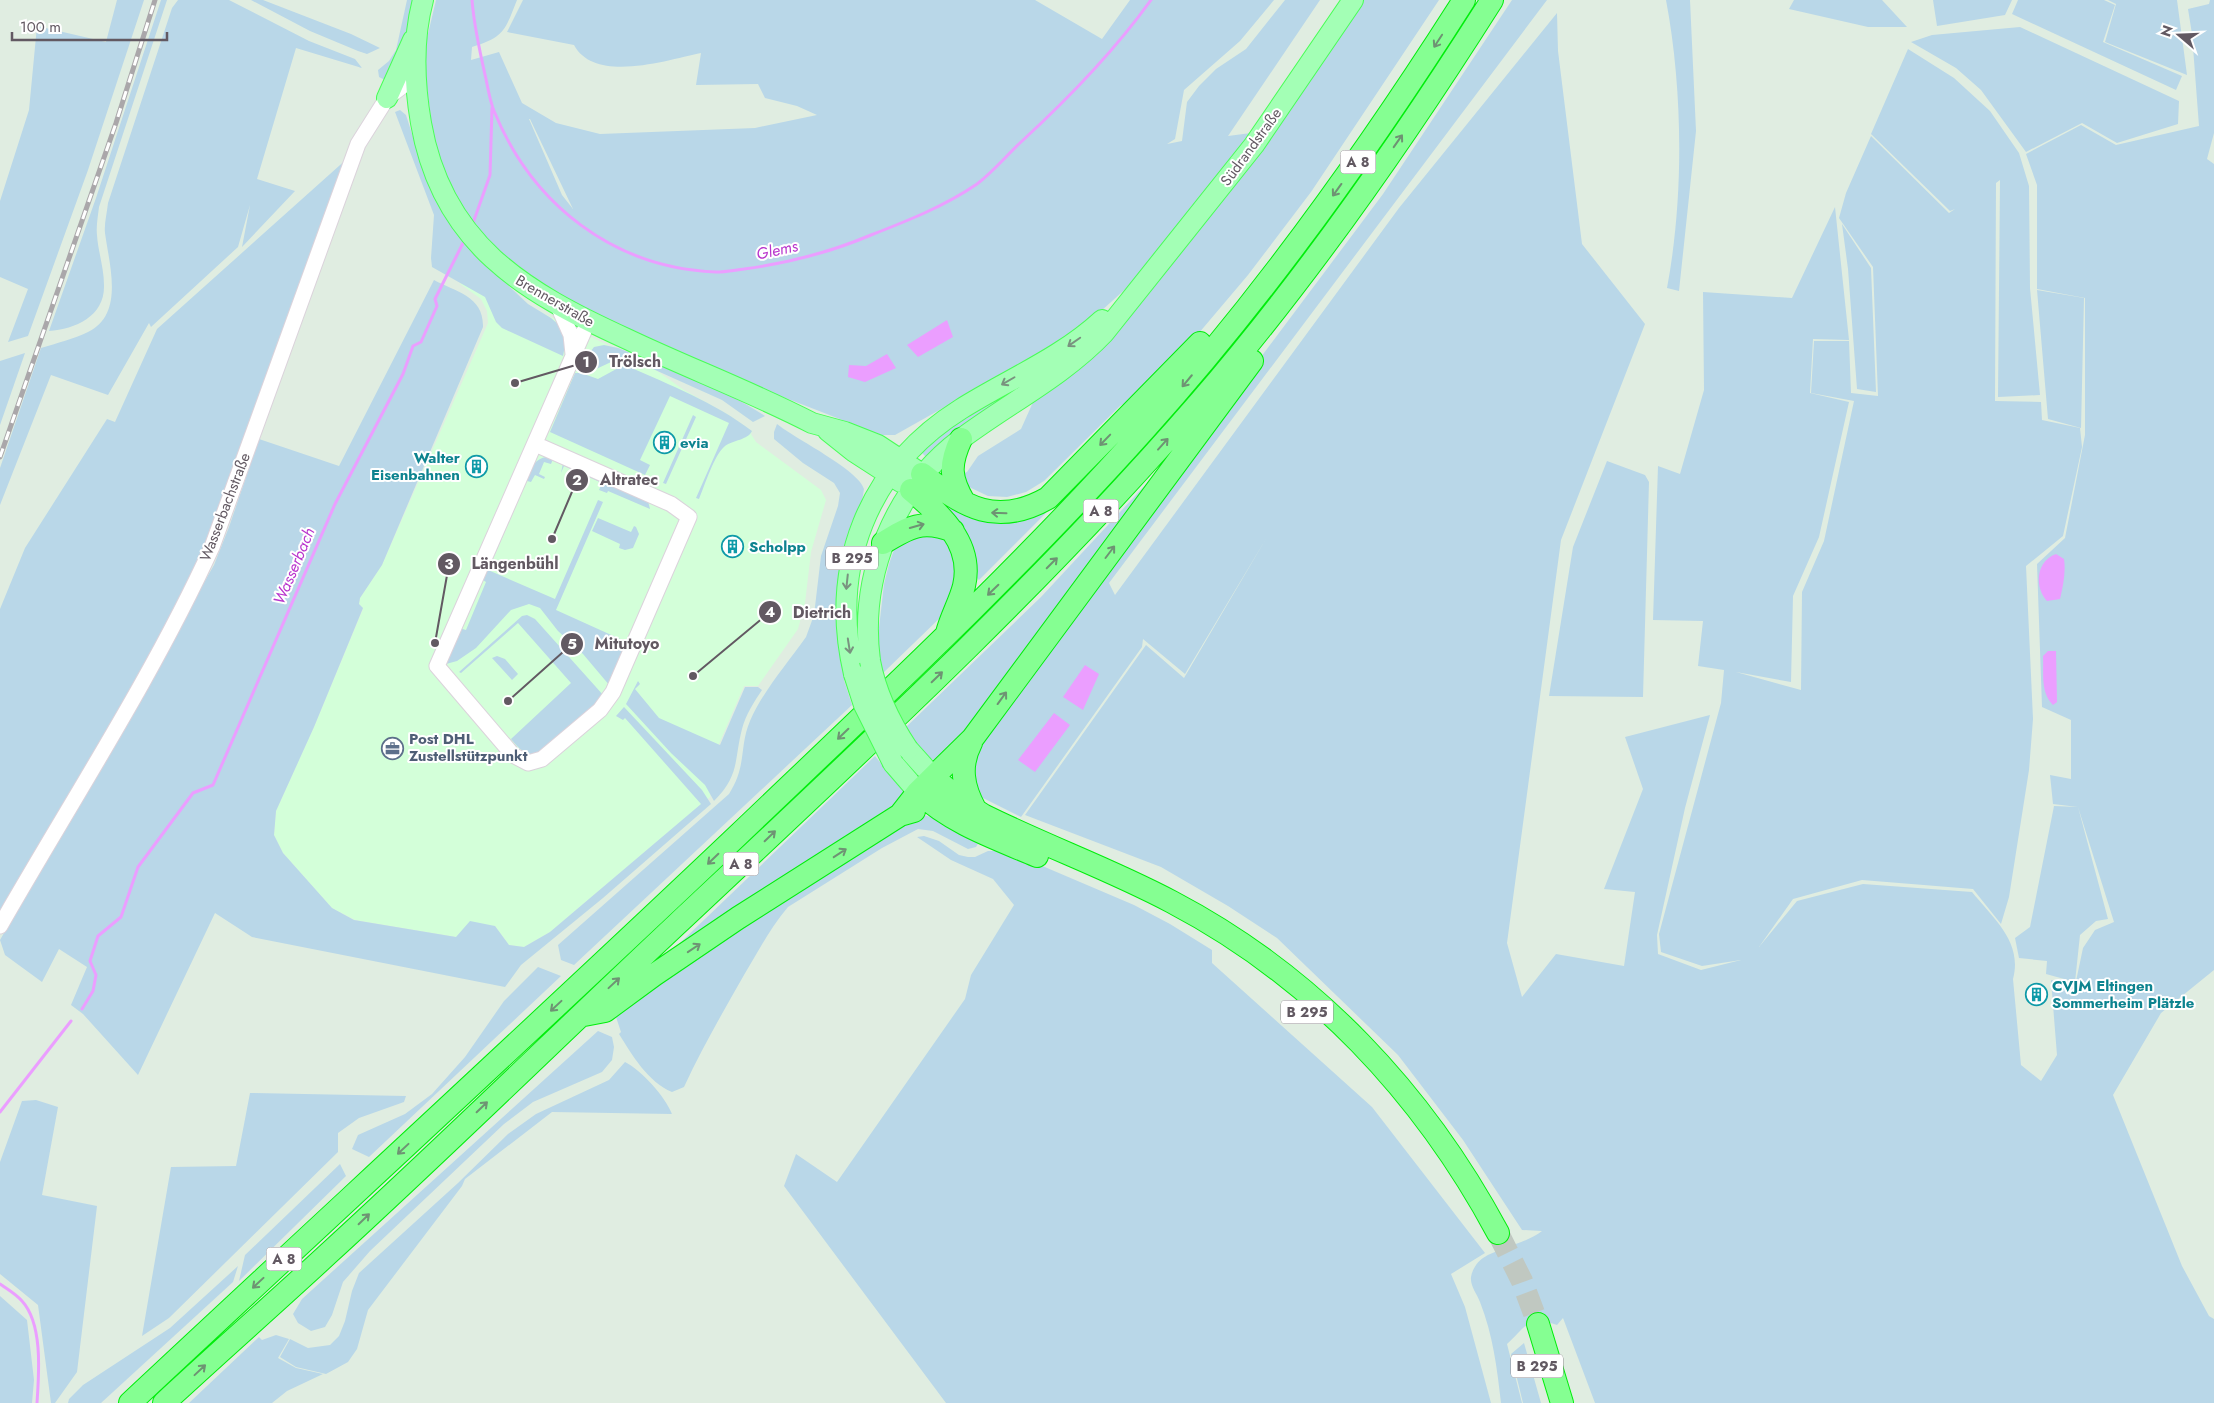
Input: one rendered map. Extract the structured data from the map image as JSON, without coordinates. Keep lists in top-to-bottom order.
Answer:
{
  "streets": {
    "highway": ["A 8", "B 295"],
    "main road": ["Südrandstraße", "Brennerstraße"],
    "street": ["Wasserbachstraße"]
  },
  "crossings": [
    ["Südrandstraße", "Brennerstraße"],
    ["Südrandstraße", "B 295"],
    ["A 8", "B 295"],
    ["Brennerstraße", "Wasserbachstraße"],
    ["Brennerstraße", "B 295"]
  ],
  "water": ["Glems", "Wasserbach"],
  "places": {
    "other": [
      "Trölsch",
      "Altratec",
      "Längenbühl",
      "Dietrich",
      "Mitutoyo"
    ],
    "building": [
      "evia",
      "Walter Eisenbahnen",
      "Scholpp",
      "CVJM Eltingen Sommerheim Plätzle"
    ],
    "office": ["Post DHL Zustellstützpunkt"]
  },
  "scale_bar": "100 m",
  "north": "left"
}
